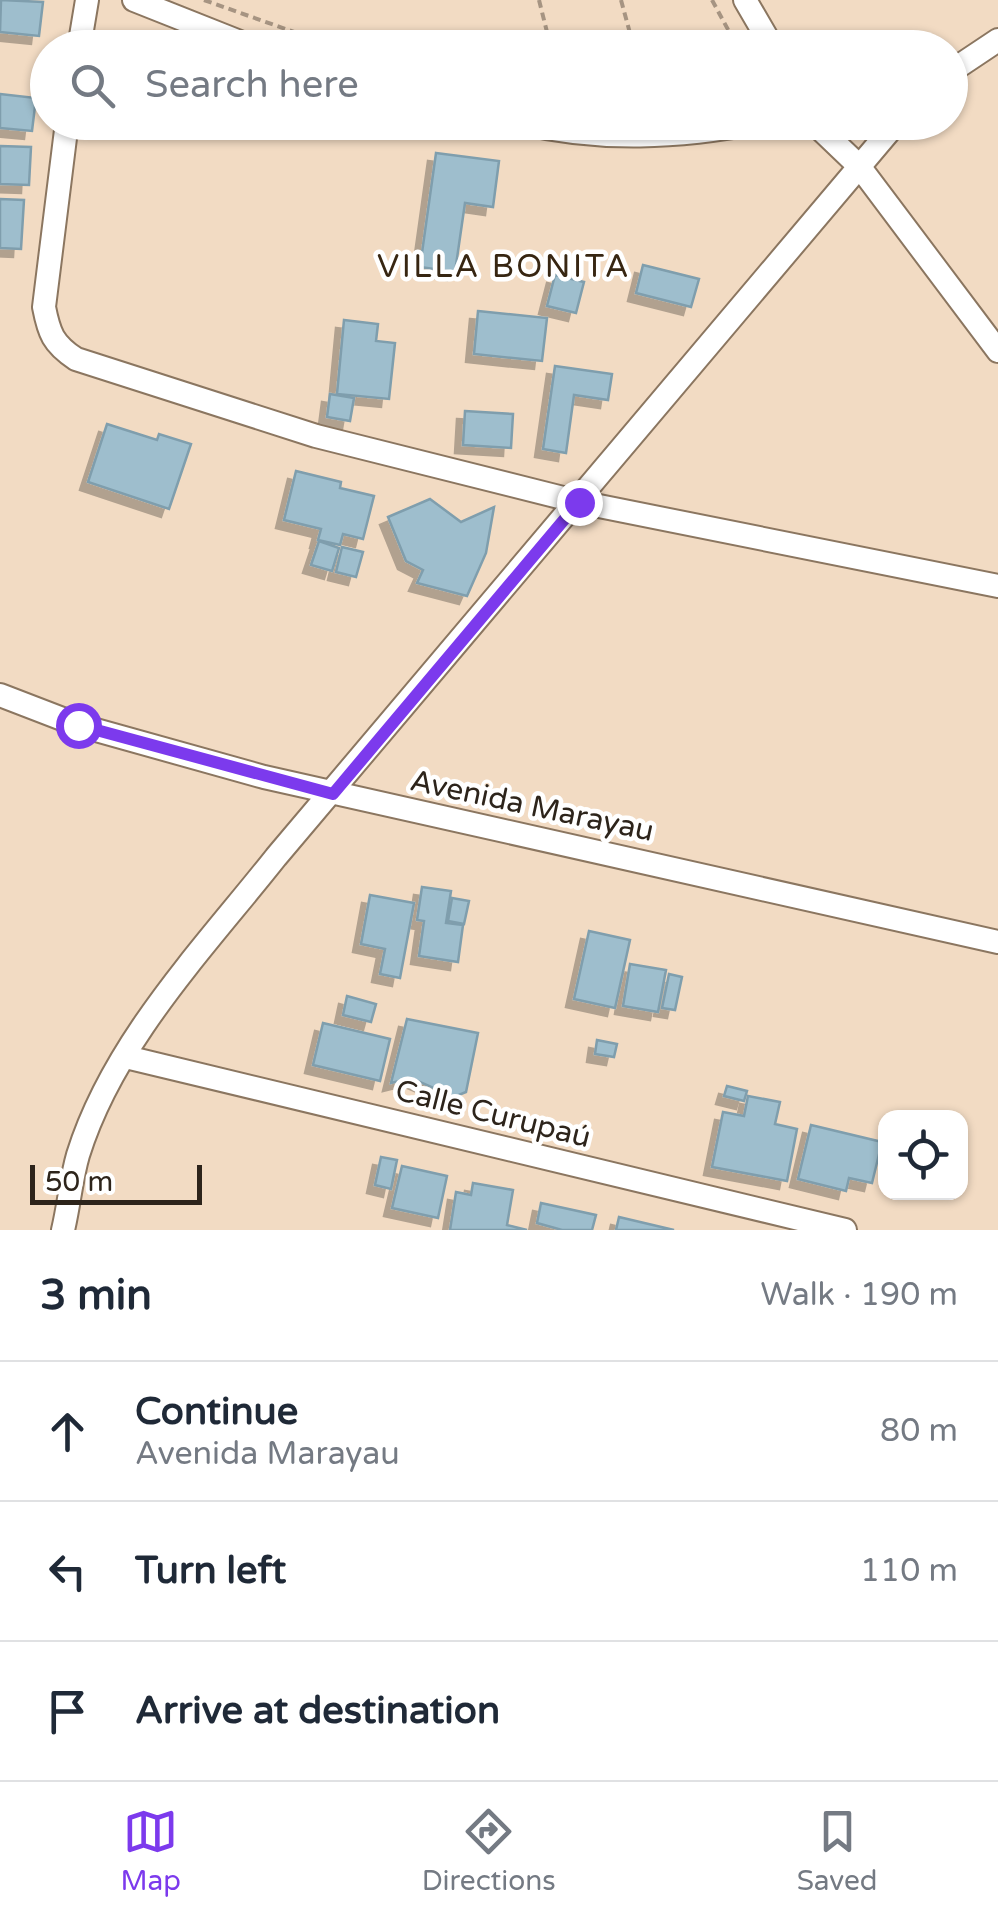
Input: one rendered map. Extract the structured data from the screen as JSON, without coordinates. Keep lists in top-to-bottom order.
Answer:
{
  "streets": {
    "street": ["Avenida Marayau", "Calle Curupaú"]
  },
  "districts": ["VILLA BONITA"],
  "scale_bar": "50 m",
  "page": {
    "search": "Search here",
    "scale": "50 m",
    "heading": ["3 min", "Walk · 190 m"],
    "list": [
      ["Continue", "Avenida Marayau", "80 m"],
      ["Turn left", "110 m"],
      "Arrive at destination"
    ],
    "nav": ["Map", "Directions", "Saved"]
  }
}
